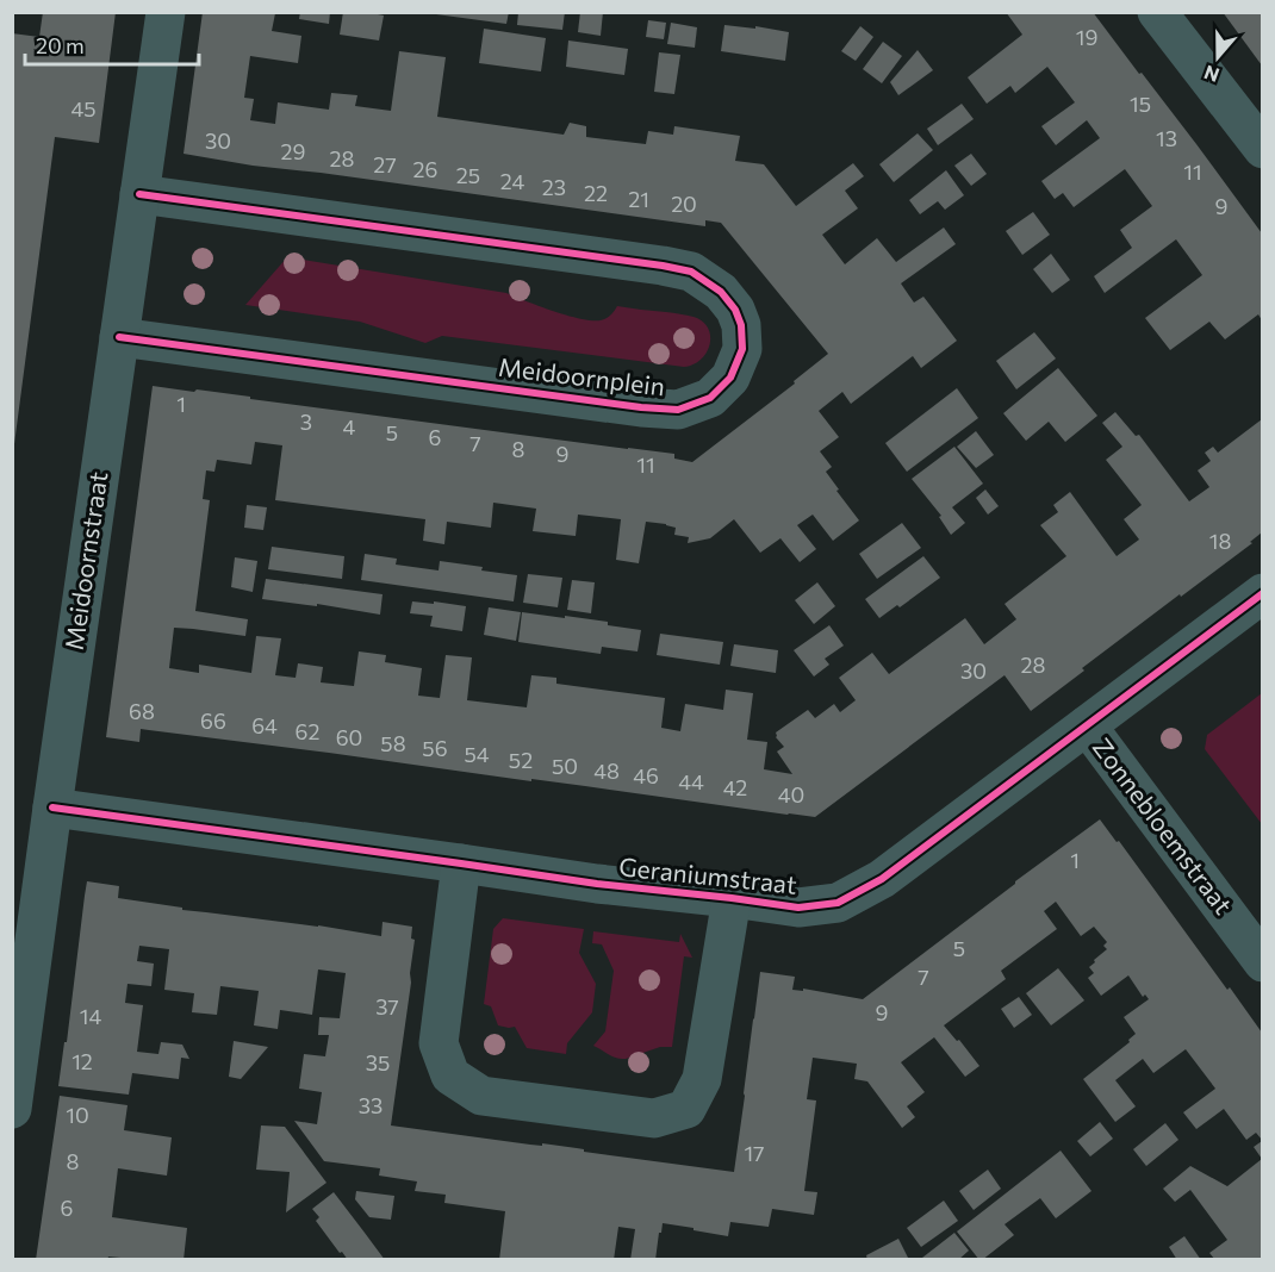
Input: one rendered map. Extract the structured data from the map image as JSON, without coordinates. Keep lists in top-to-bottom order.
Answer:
{
  "streets": {
    "street": [
      "Meidoornplein",
      "Meidoornstraat",
      "Zonnebloemstraat",
      "Geraniumstraat"
    ]
  },
  "crossings": [
    ["Meidoornplein", "Meidoornstraat"],
    ["Meidoornstraat", "Geraniumstraat"],
    ["Zonnebloemstraat", "Geraniumstraat"]
  ],
  "house_numbers": [
    "19",
    "15",
    "45",
    "13",
    "30",
    "29",
    "28",
    "27",
    "26",
    "11",
    "25",
    "24",
    "23",
    "22",
    "21",
    "20",
    "9",
    "1",
    "3",
    "4",
    "5",
    "6",
    "7",
    "8",
    "9",
    "11",
    "18",
    "28",
    "30",
    "68",
    "66",
    "64",
    "62",
    "60",
    "58",
    "56",
    "54",
    "52",
    "50",
    "48",
    "46",
    "44",
    "42",
    "40",
    "1",
    "5",
    "7",
    "37",
    "9",
    "14",
    "12",
    "35",
    "33",
    "10",
    "17",
    "8",
    "6"
  ],
  "scale_bar": "20 m",
  "north": "bottom"
}
